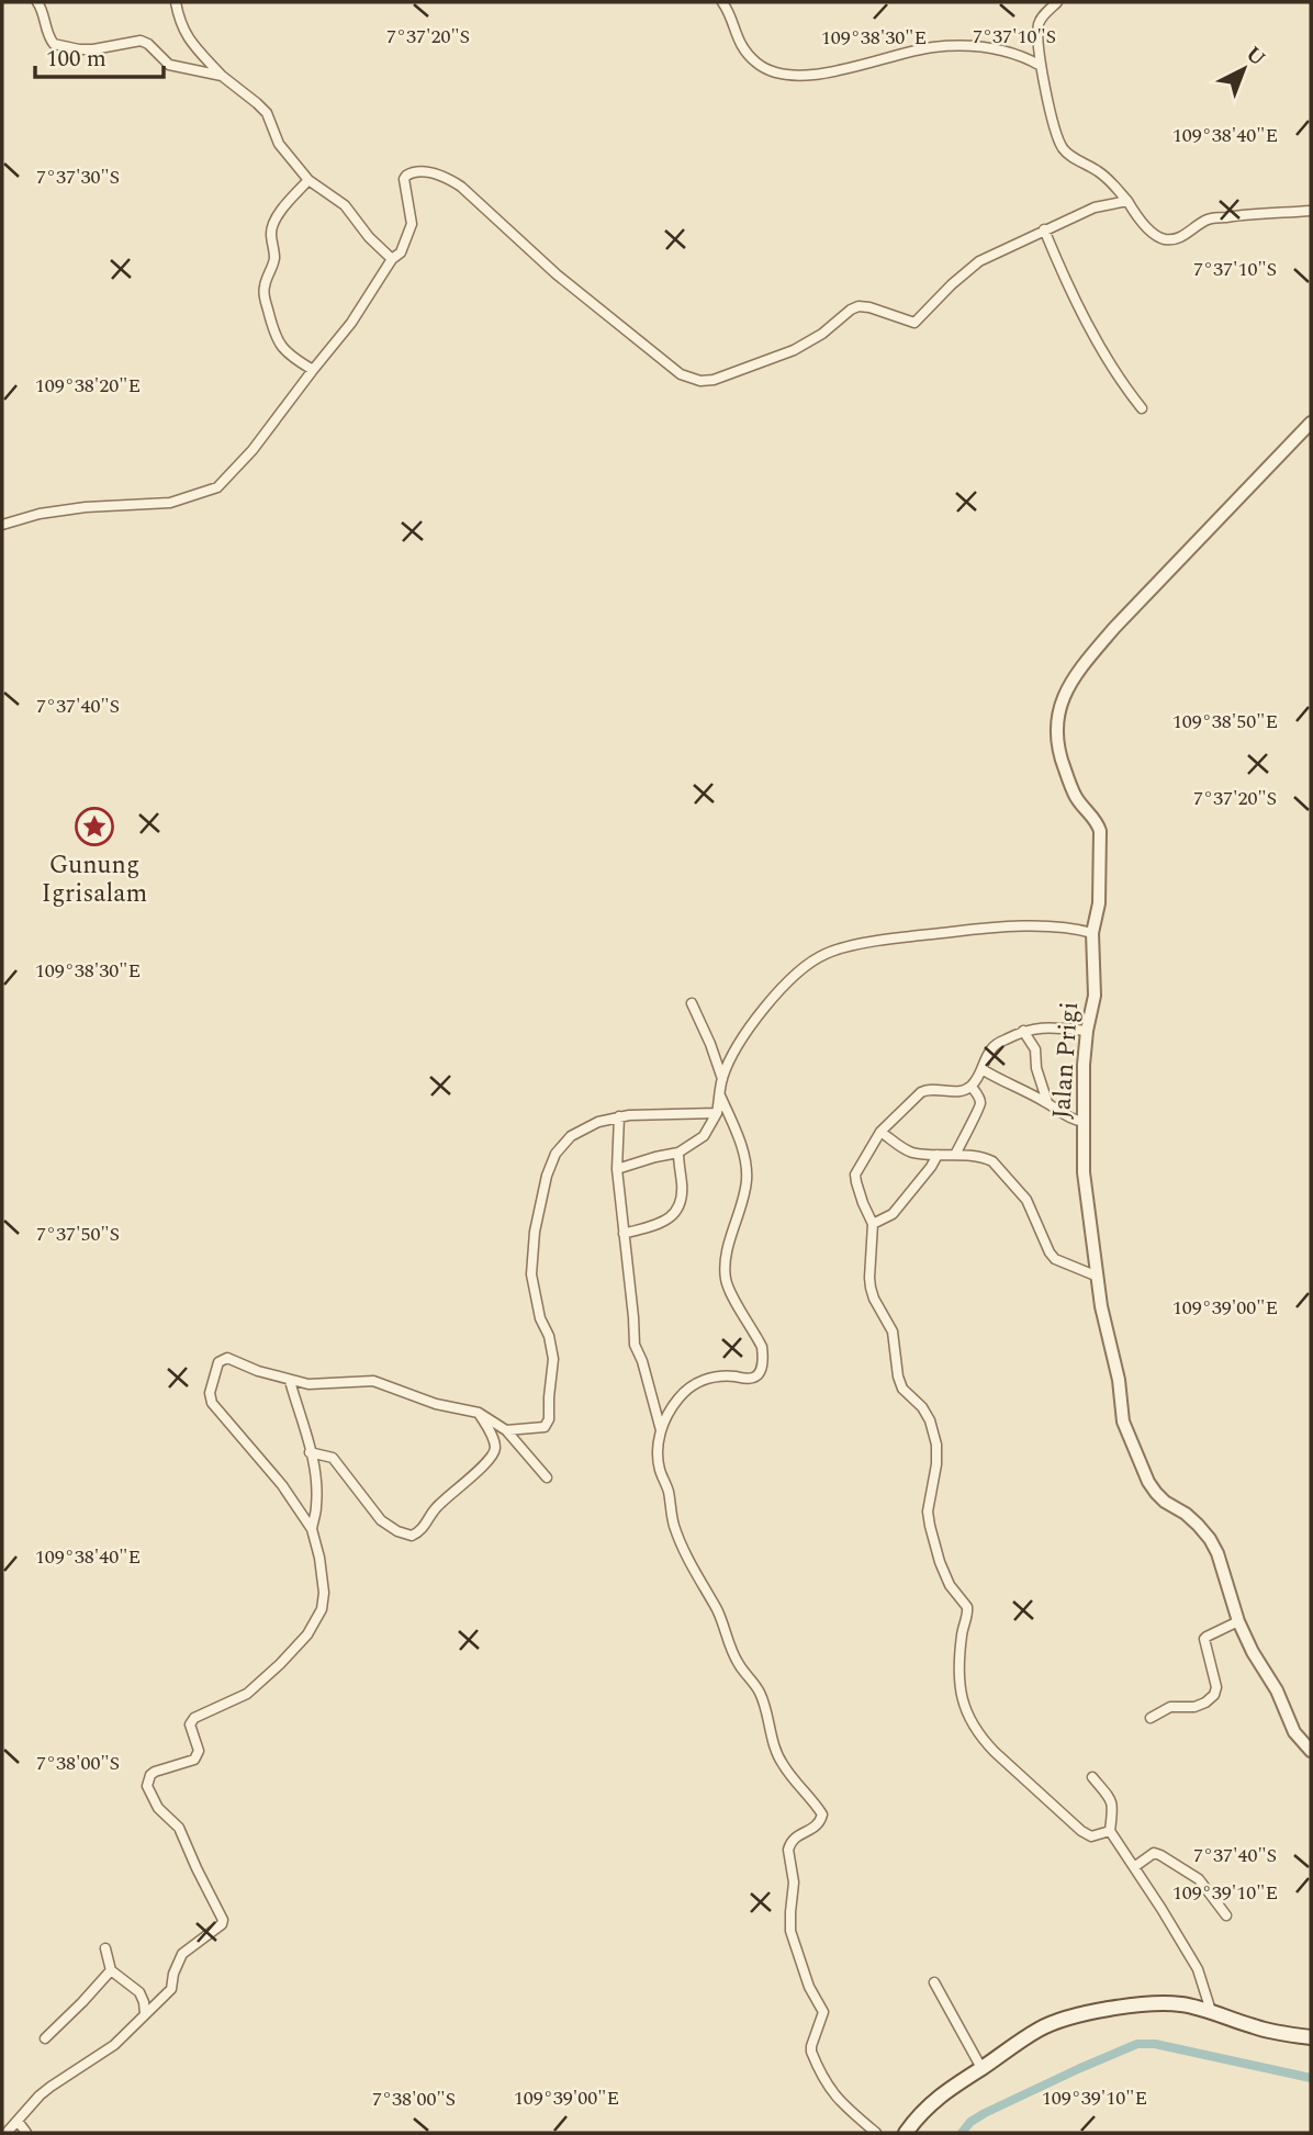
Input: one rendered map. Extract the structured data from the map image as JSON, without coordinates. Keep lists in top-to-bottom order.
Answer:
{
  "streets": {
    "street": ["Jalan Prigi"]
  },
  "places": {
    "place": ["Gunung Igrisalam"]
  },
  "scale_bar": "100 m",
  "north": "top right",
  "coordinates": [
    "7°37'10\"S",
    "7°37'20\"S",
    "109°38'30\"E",
    "109°38'40\"E",
    "7°37'30\"S",
    "109°38'20\"E",
    "7°37'40\"S",
    "109°38'50\"E",
    "7°37'50\"S",
    "109°39'00\"E",
    "7°38'00\"S",
    "109°39'10\"E"
  ]
}
